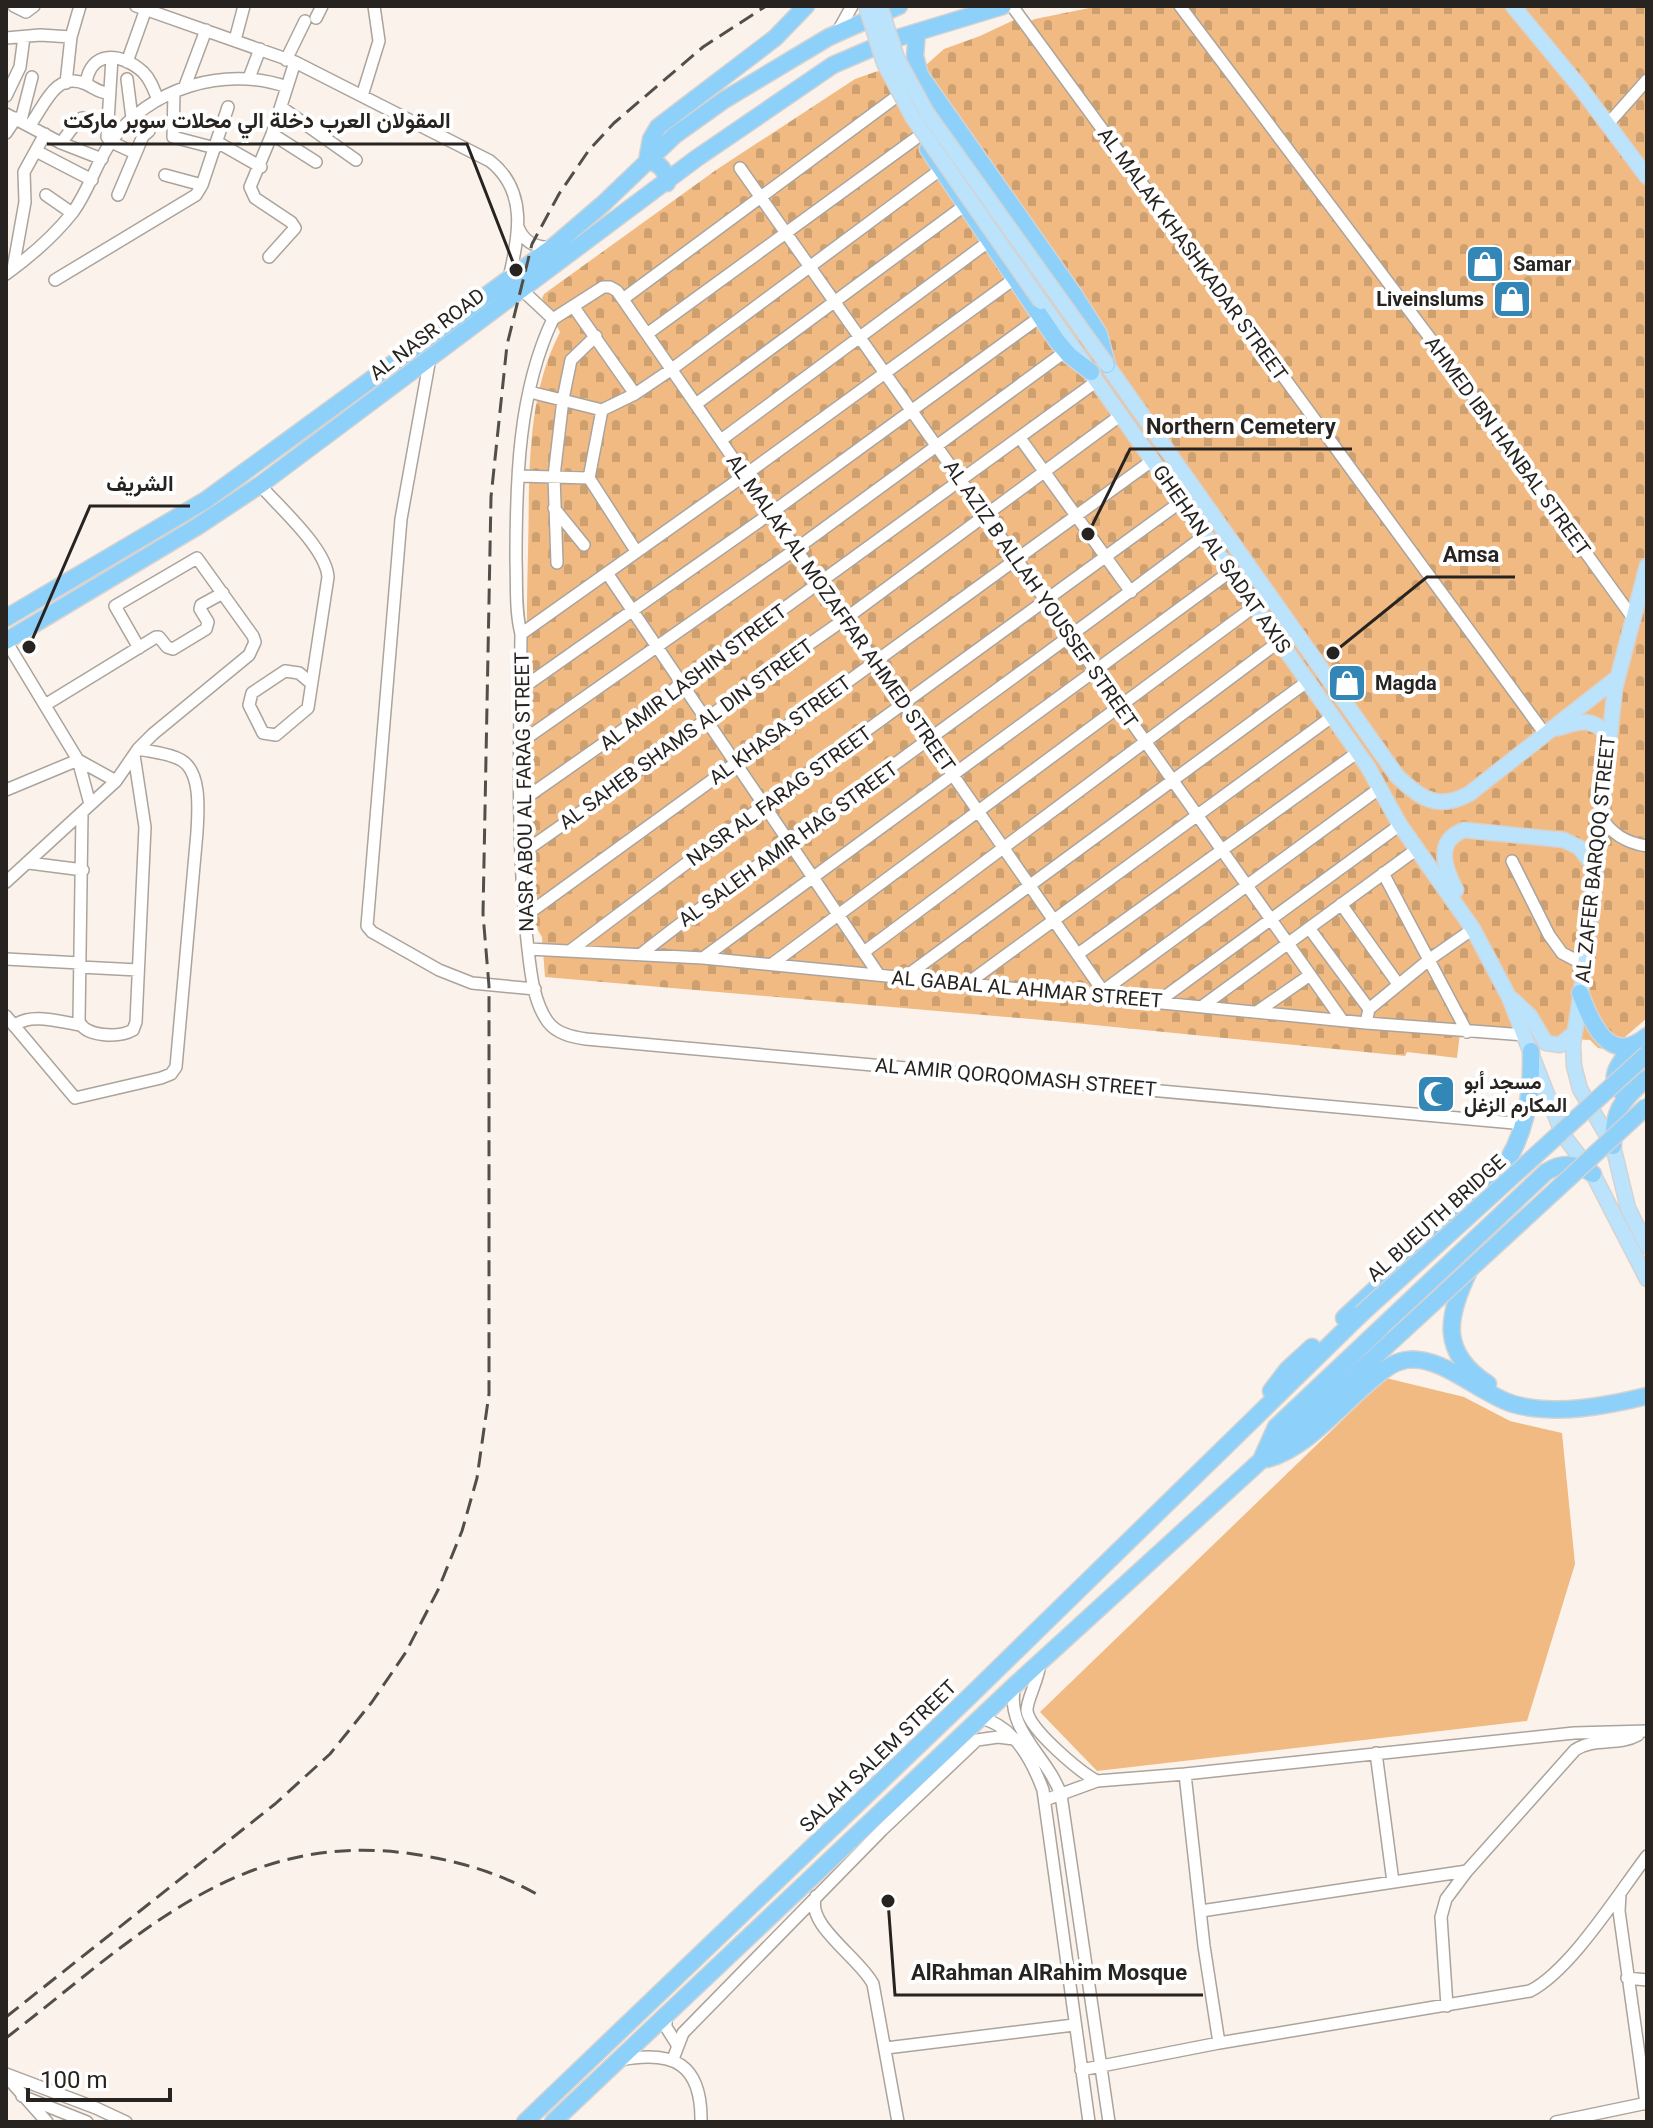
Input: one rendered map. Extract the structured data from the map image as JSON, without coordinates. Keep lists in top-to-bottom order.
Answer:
{
  "streets": {
    "highway": ["AL NASR ROAD", "AL BUEUTH BRIDGE", "SALAH SALEM STREET"],
    "main road": ["GHEHAN AL SADAT AXIS", "AL ZAFER BARQOQ STREET"],
    "street": [
      "AL MALAK KHASHKADAR STREET",
      "AHMED IBN HANBAL STREET",
      "AL AZIZ B ALLAH YOUSSEF STREET",
      "AL MALAK AL MOZAFFAR AHMED STREET",
      "AL AMIR LASHIN STREET",
      "AL KHASA STREET",
      "AL SAHEB SHAMS AL DIN STREET",
      "NASR ABOU AL FARAG STREET",
      "NASR AL FARAG STREET",
      "AL SALEH AMIR HAG STREET",
      "AL GABAL AL AHMAR STREET",
      "AL AMIR QORQOMASH STREET"
    ]
  },
  "crossings": [
    ["AL MALAK KHASHKADAR STREET", "GHEHAN AL SADAT AXIS"],
    ["AHMED IBN HANBAL STREET", "AL ZAFER BARQOQ STREET"],
    ["GHEHAN AL SADAT AXIS", "AL AMIR LASHIN STREET"],
    ["GHEHAN AL SADAT AXIS", "AL KHASA STREET"],
    ["GHEHAN AL SADAT AXIS", "AL SAHEB SHAMS AL DIN STREET"],
    ["GHEHAN AL SADAT AXIS", "NASR AL FARAG STREET"],
    ["GHEHAN AL SADAT AXIS", "AL SALEH AMIR HAG STREET"],
    ["GHEHAN AL SADAT AXIS", "AL ZAFER BARQOQ STREET"],
    ["AL AZIZ B ALLAH YOUSSEF STREET", "AL AMIR LASHIN STREET"],
    ["AL AZIZ B ALLAH YOUSSEF STREET", "AL KHASA STREET"],
    ["AL AZIZ B ALLAH YOUSSEF STREET", "AL SAHEB SHAMS AL DIN STREET"],
    ["AL AZIZ B ALLAH YOUSSEF STREET", "NASR AL FARAG STREET"],
    ["AL AZIZ B ALLAH YOUSSEF STREET", "AL SALEH AMIR HAG STREET"],
    ["AL AZIZ B ALLAH YOUSSEF STREET", "AL GABAL AL AHMAR STREET"],
    ["AL MALAK AL MOZAFFAR AHMED STREET", "AL AMIR LASHIN STREET"],
    ["AL MALAK AL MOZAFFAR AHMED STREET", "AL KHASA STREET"],
    ["AL MALAK AL MOZAFFAR AHMED STREET", "AL SAHEB SHAMS AL DIN STREET"],
    ["AL MALAK AL MOZAFFAR AHMED STREET", "NASR AL FARAG STREET"],
    ["AL MALAK AL MOZAFFAR AHMED STREET", "AL SALEH AMIR HAG STREET"],
    ["AL MALAK AL MOZAFFAR AHMED STREET", "AL GABAL AL AHMAR STREET"],
    ["AL AMIR LASHIN STREET", "NASR ABOU AL FARAG STREET"],
    ["AL KHASA STREET", "NASR ABOU AL FARAG STREET"],
    ["AL SAHEB SHAMS AL DIN STREET", "NASR ABOU AL FARAG STREET"],
    ["NASR ABOU AL FARAG STREET", "AL GABAL AL AHMAR STREET"],
    ["NASR ABOU AL FARAG STREET", "AL AMIR QORQOMASH STREET"],
    ["NASR AL FARAG STREET", "AL GABAL AL AHMAR STREET"],
    ["AL SALEH AMIR HAG STREET", "AL GABAL AL AHMAR STREET"],
    ["AL BUEUTH BRIDGE", "SALAH SALEM STREET"]
  ],
  "places": {
    "shop": ["Samar", "Liveinslums", "Magda"],
    "other": [
      "المقولان العرب دخلة الي محلات سوبر ماركت",
      "Northern Cemetery",
      "الشريف",
      "Amsa",
      "AlRahman AlRahim Mosque"
    ],
    "mosque": ["مسجد أبو المكارم الزغل"]
  },
  "scale_bar": "100 m"
}
